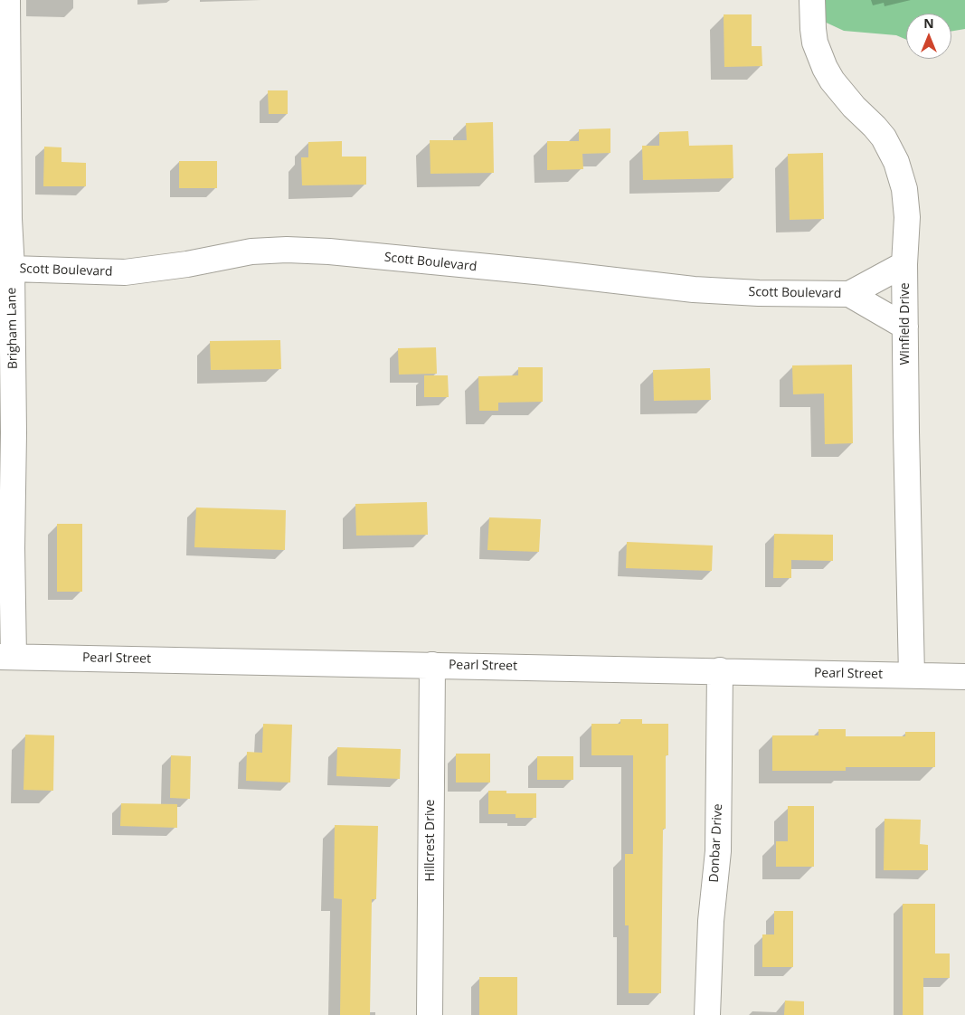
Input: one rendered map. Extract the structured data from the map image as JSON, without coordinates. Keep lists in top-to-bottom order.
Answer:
{
  "streets": {
    "street": [
      "Scott Boulevard",
      "Winfield Drive",
      "Brigham Lane",
      "Pearl Street",
      "Hillcrest Drive",
      "Donbar Drive"
    ]
  },
  "crossings": [
    ["Scott Boulevard", "Winfield Drive"],
    ["Scott Boulevard", "Brigham Lane"],
    ["Winfield Drive", "Pearl Street"],
    ["Brigham Lane", "Pearl Street"],
    ["Pearl Street", "Hillcrest Drive"],
    ["Pearl Street", "Donbar Drive"]
  ],
  "north": "top"
}
